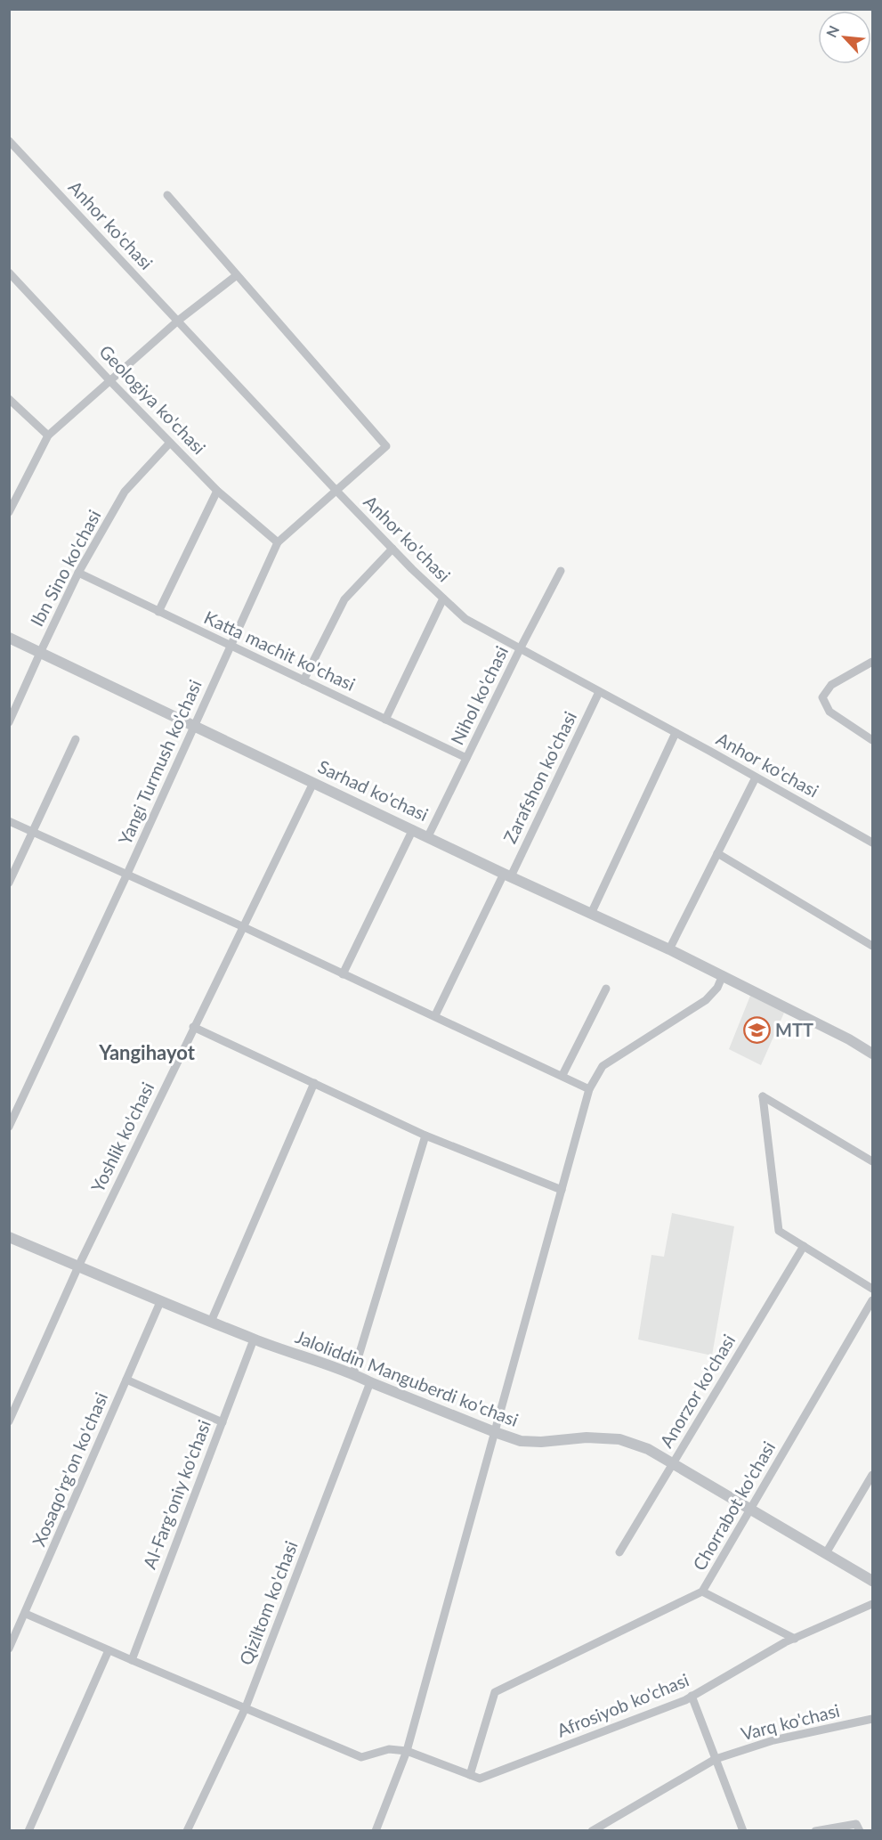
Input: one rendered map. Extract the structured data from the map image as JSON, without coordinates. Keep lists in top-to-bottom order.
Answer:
{
  "streets": {
    "street": [
      "Anhor ko'chasi",
      "Geologiya ko'chasi",
      "Ibn Sino ko'chasi",
      "Katta machit ko'chasi",
      "Nihol ko'chasi",
      "Yangi Turmush ko'chasi",
      "Zarafshon ko'chasi",
      "Sarhad ko'chasi",
      "Yoshlik ko'chasi",
      "Jaloliddin Manguberdi ko'chasi",
      "Anorzor ko'chasi",
      "Xosaqo'rg'on ko'chasi",
      "Al-Farg'oniy ko'chasi",
      "Chorrabot ko'chasi",
      "Qiziltom ko'chasi",
      "Afrosiyob ko'chasi",
      "Varq ko'chasi"
    ]
  },
  "crossings": [
    ["Anhor ko'chasi", "Nihol ko'chasi"],
    ["Anhor ko'chasi", "Yangi Turmush ko'chasi"],
    ["Anhor ko'chasi", "Zarafshon ko'chasi"],
    ["Geologiya ko'chasi", "Ibn Sino ko'chasi"],
    ["Geologiya ko'chasi", "Yangi Turmush ko'chasi"],
    ["Ibn Sino ko'chasi", "Katta machit ko'chasi"],
    ["Ibn Sino ko'chasi", "Sarhad ko'chasi"],
    ["Katta machit ko'chasi", "Nihol ko'chasi"],
    ["Katta machit ko'chasi", "Yangi Turmush ko'chasi"],
    ["Nihol ko'chasi", "Sarhad ko'chasi"],
    ["Yangi Turmush ko'chasi", "Sarhad ko'chasi"],
    ["Zarafshon ko'chasi", "Sarhad ko'chasi"],
    ["Sarhad ko'chasi", "Yoshlik ko'chasi"],
    ["Yoshlik ko'chasi", "Jaloliddin Manguberdi ko'chasi"],
    ["Jaloliddin Manguberdi ko'chasi", "Anorzor ko'chasi"],
    ["Jaloliddin Manguberdi ko'chasi", "Xosaqo'rg'on ko'chasi"],
    ["Jaloliddin Manguberdi ko'chasi", "Al-Farg'oniy ko'chasi"],
    ["Jaloliddin Manguberdi ko'chasi", "Chorrabot ko'chasi"],
    ["Jaloliddin Manguberdi ko'chasi", "Qiziltom ko'chasi"],
    ["Chorrabot ko'chasi", "Afrosiyob ko'chasi"]
  ],
  "districts": ["Yangihayot"],
  "places": {
    "school or university": ["MTT"]
  },
  "north": "top left"
}
